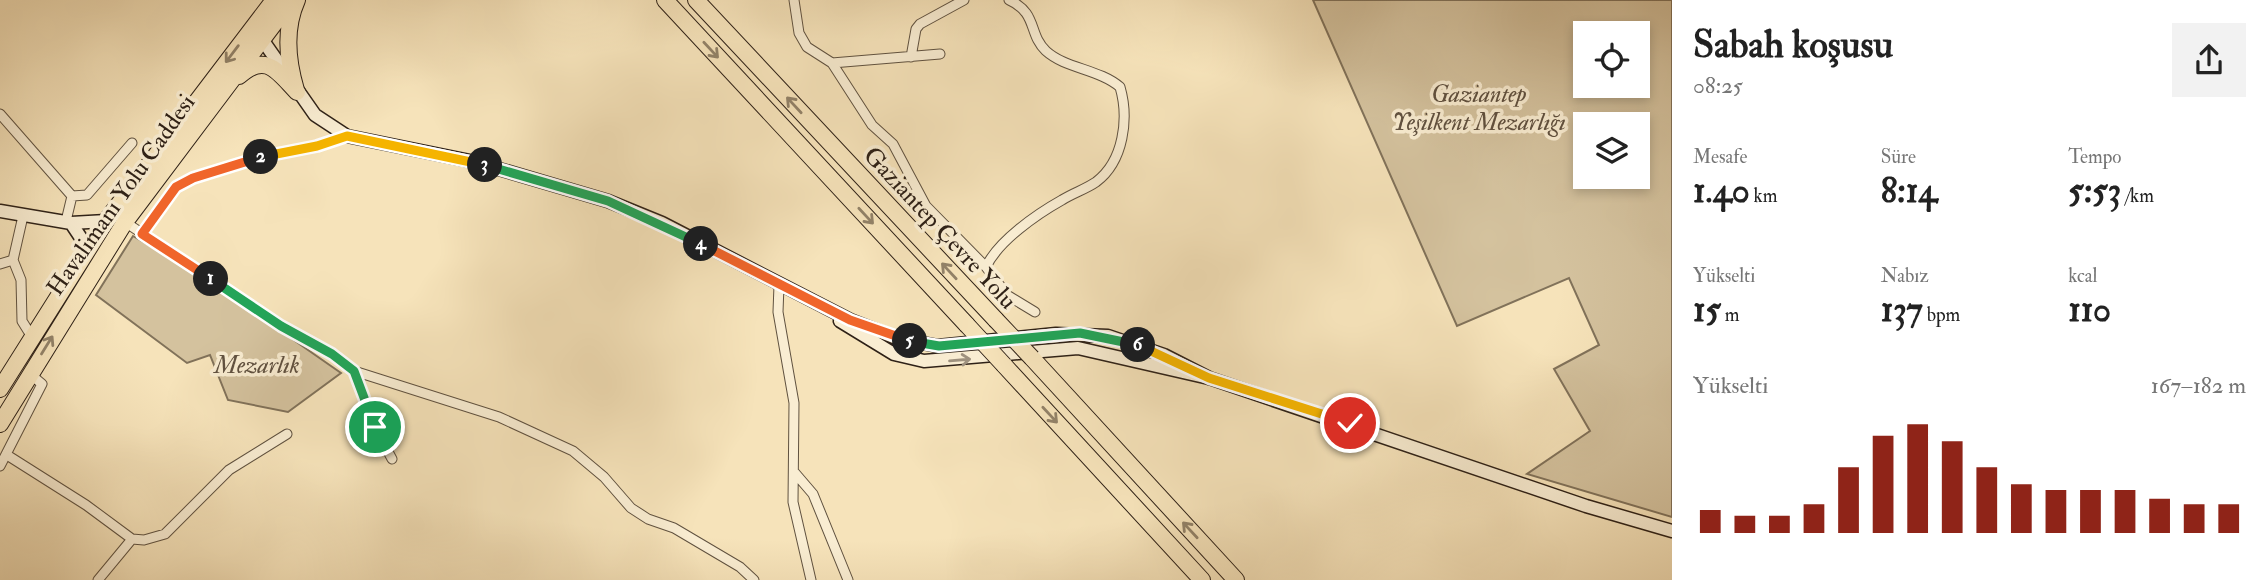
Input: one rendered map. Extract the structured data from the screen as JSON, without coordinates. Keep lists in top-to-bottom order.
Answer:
{
  "streets": {
    "highway": ["Havalimanı Yolu Caddesi", "Gaziantep Çevre Yolu"]
  },
  "parks": ["Gaziantep Yeşilkent Mezarlığı", "Mezarlık"],
  "page": {
    "heading": ["Sabah koşusu", "08:25"],
    "stats": [
      ["Mesafe", "1.40 km"],
      ["Süre", "8:14"],
      ["Tempo", "5:53 /km"],
      ["Yükselti", "15 m"],
      ["Nabız", "137 bpm"],
      ["kcal", "110"]
    ],
    "pins": [
      "2",
      "3",
      "4",
      "1",
      "5",
      "6"
    ],
    "chart": ["Yükselti", "167–182 m"]
  }
}
